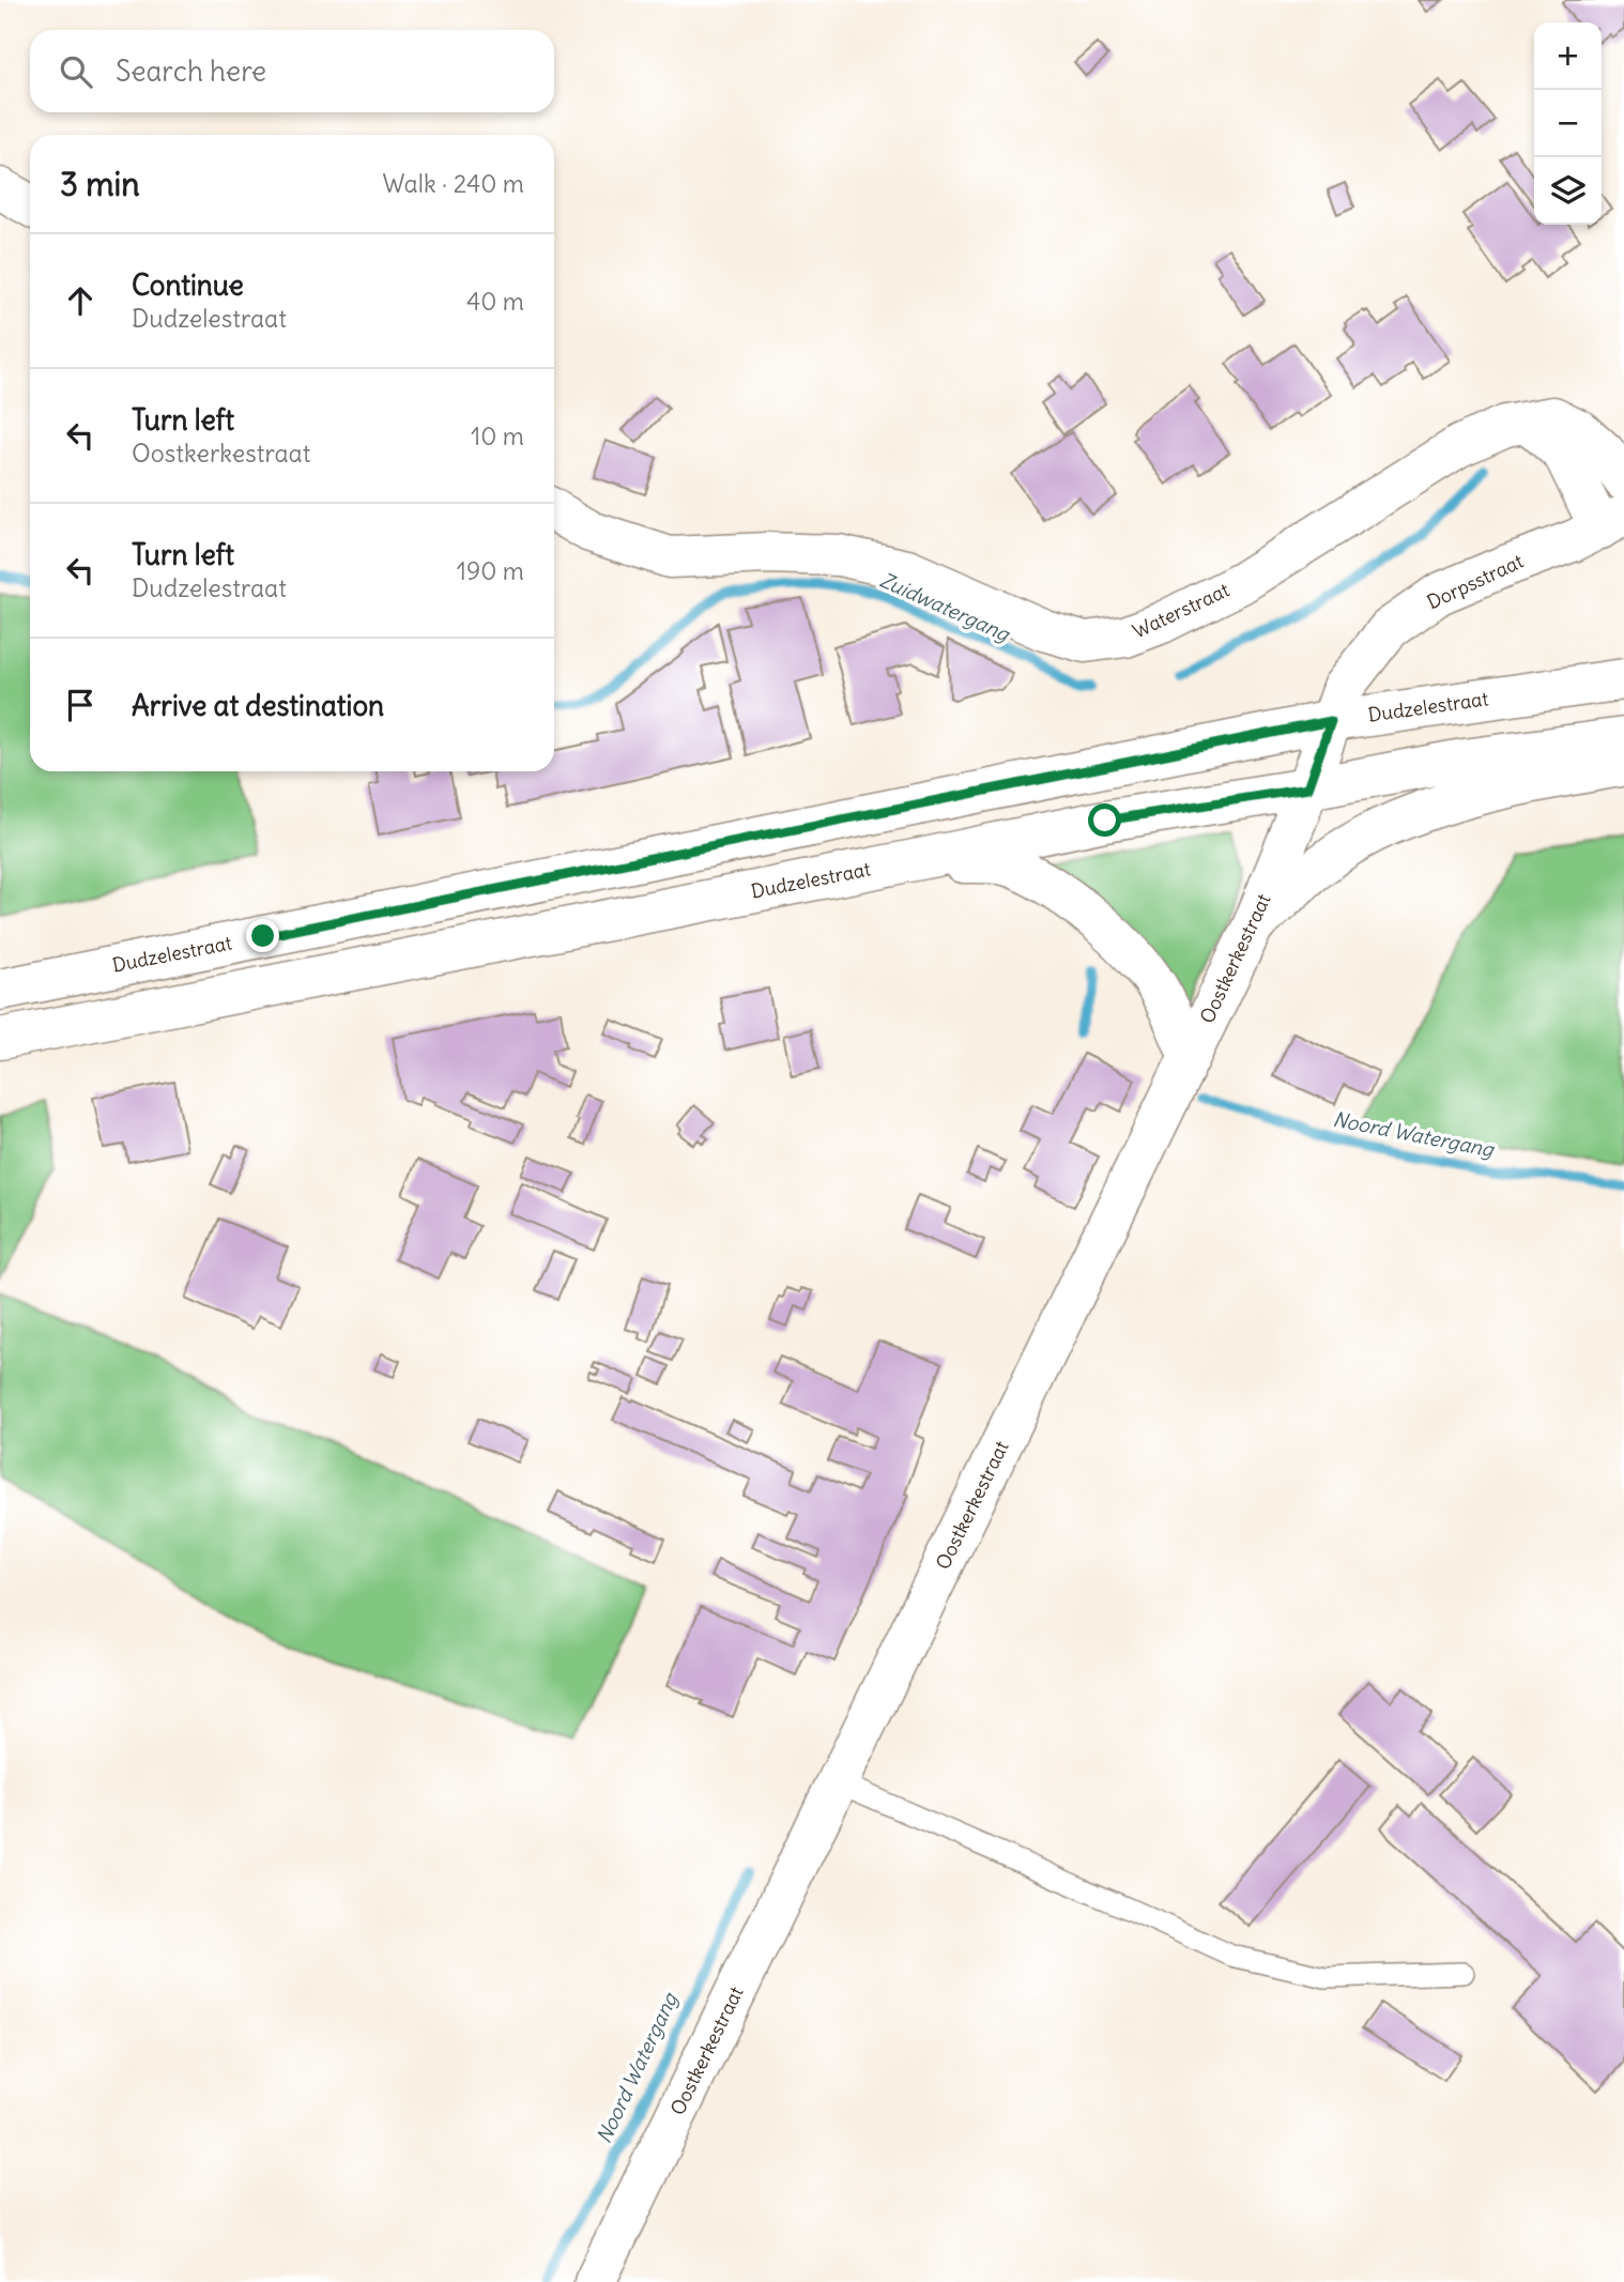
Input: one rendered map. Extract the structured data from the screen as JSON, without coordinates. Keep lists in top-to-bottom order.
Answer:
{
  "streets": {
    "main road": [
      "Dorpsstraat",
      "Waterstraat",
      "Dudzelestraat",
      "Oostkerkestraat"
    ]
  },
  "crossings": [
    ["Dorpsstraat", "Dudzelestraat"],
    ["Dorpsstraat", "Oostkerkestraat"],
    ["Dudzelestraat", "Oostkerkestraat"]
  ],
  "water": ["Zuidwatergang", "Noord Watergang"],
  "page": {
    "map_buttons": ["+", "−"],
    "search": "Search here",
    "heading": ["3 min", "Walk · 240 m"],
    "list": [
      ["Continue", "Dudzelestraat", "40 m"],
      ["Turn left", "Oostkerkestraat", "10 m"],
      ["Turn left", "Dudzelestraat", "190 m"],
      "Arrive at destination"
    ]
  }
}
